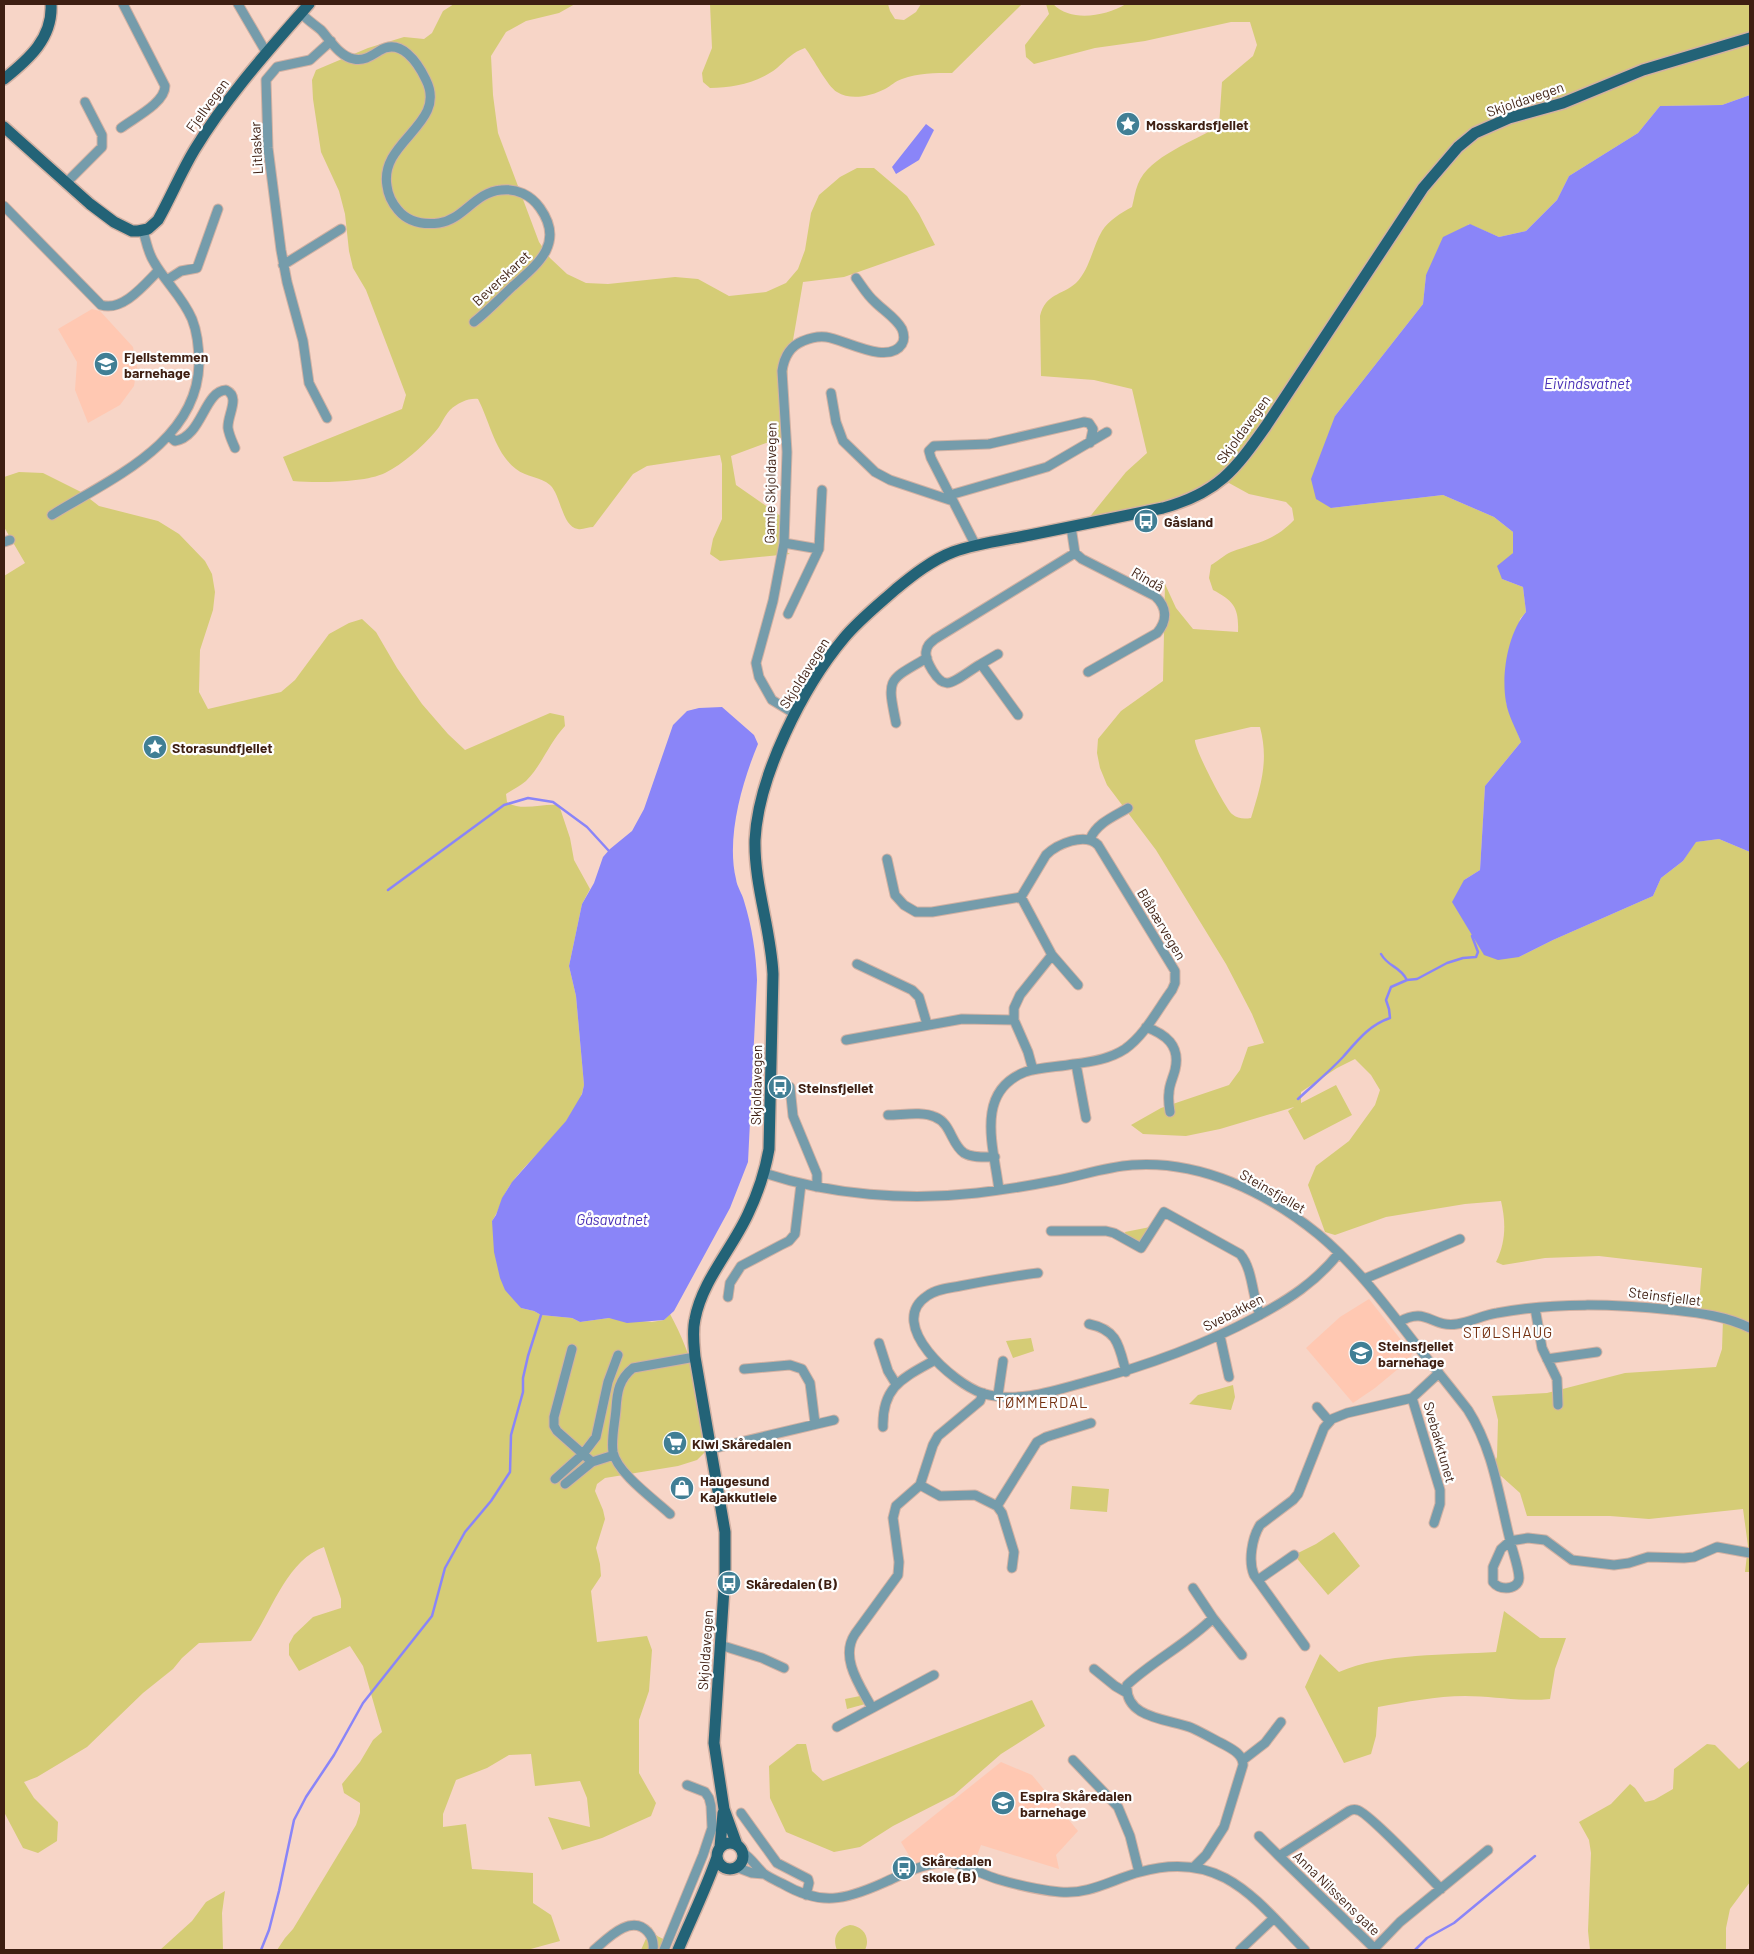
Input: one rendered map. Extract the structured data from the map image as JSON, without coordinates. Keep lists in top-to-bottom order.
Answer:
{
  "streets": {
    "main road": ["Skjoldavegen", "Fjellvegen"],
    "street": [
      "Litlaskar",
      "Beverskaret",
      "Gamle Skjoldavegen",
      "Rindå",
      "Blåbærvegen",
      "Steinsfjellet",
      "Svebakken",
      "Svebakktunet",
      "Anna Nilssens gate"
    ]
  },
  "crossings": [
    ["Skjoldavegen", "Gamle Skjoldavegen"],
    ["Skjoldavegen", "Steinsfjellet"],
    ["Fjellvegen", "Beverskaret"],
    ["Litlaskar", "Beverskaret"],
    ["Blåbærvegen", "Steinsfjellet"],
    ["Steinsfjellet", "Svebakken"]
  ],
  "districts": ["STØLSHAUG", "TØMMERDAL"],
  "water": ["Eivindsvatnet", "Gåsavatnet"],
  "places": {
    "place": ["Mosskardsfjellet", "Storasundfjellet"],
    "school or university": ["Fjellstemmen barnehage", "Steinsfjellet barnehage", "Espira Skåredalen barnehage"],
    "bus stop": [
      "Gåsland",
      "Steinsfjellet",
      "Skåredalen (B)",
      "Skåredalen skole (B)"
    ],
    "supermarket": ["Kiwi Skåredalen"],
    "shop": ["Haugesund Kajakkutleie"]
  }
}
